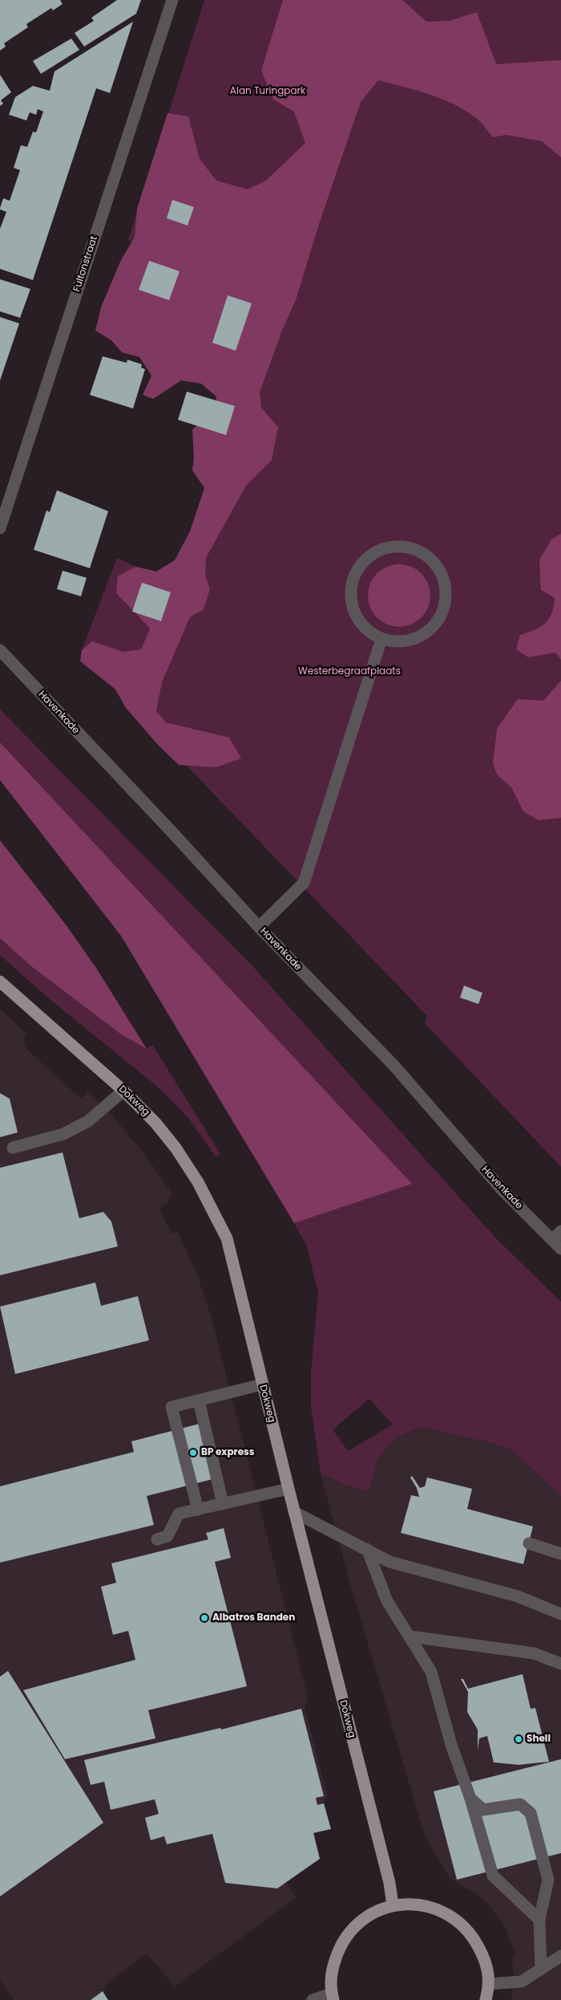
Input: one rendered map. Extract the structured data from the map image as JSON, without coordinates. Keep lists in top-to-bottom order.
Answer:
{
  "streets": {
    "main road": ["Dokweg"],
    "street": ["Fultonstraat", "Havenkade"]
  },
  "parks": ["Alan Turingpark", "Westerbegraafplaats"],
  "places": ["BP express", "Albatros Banden", "Shell"]
}
